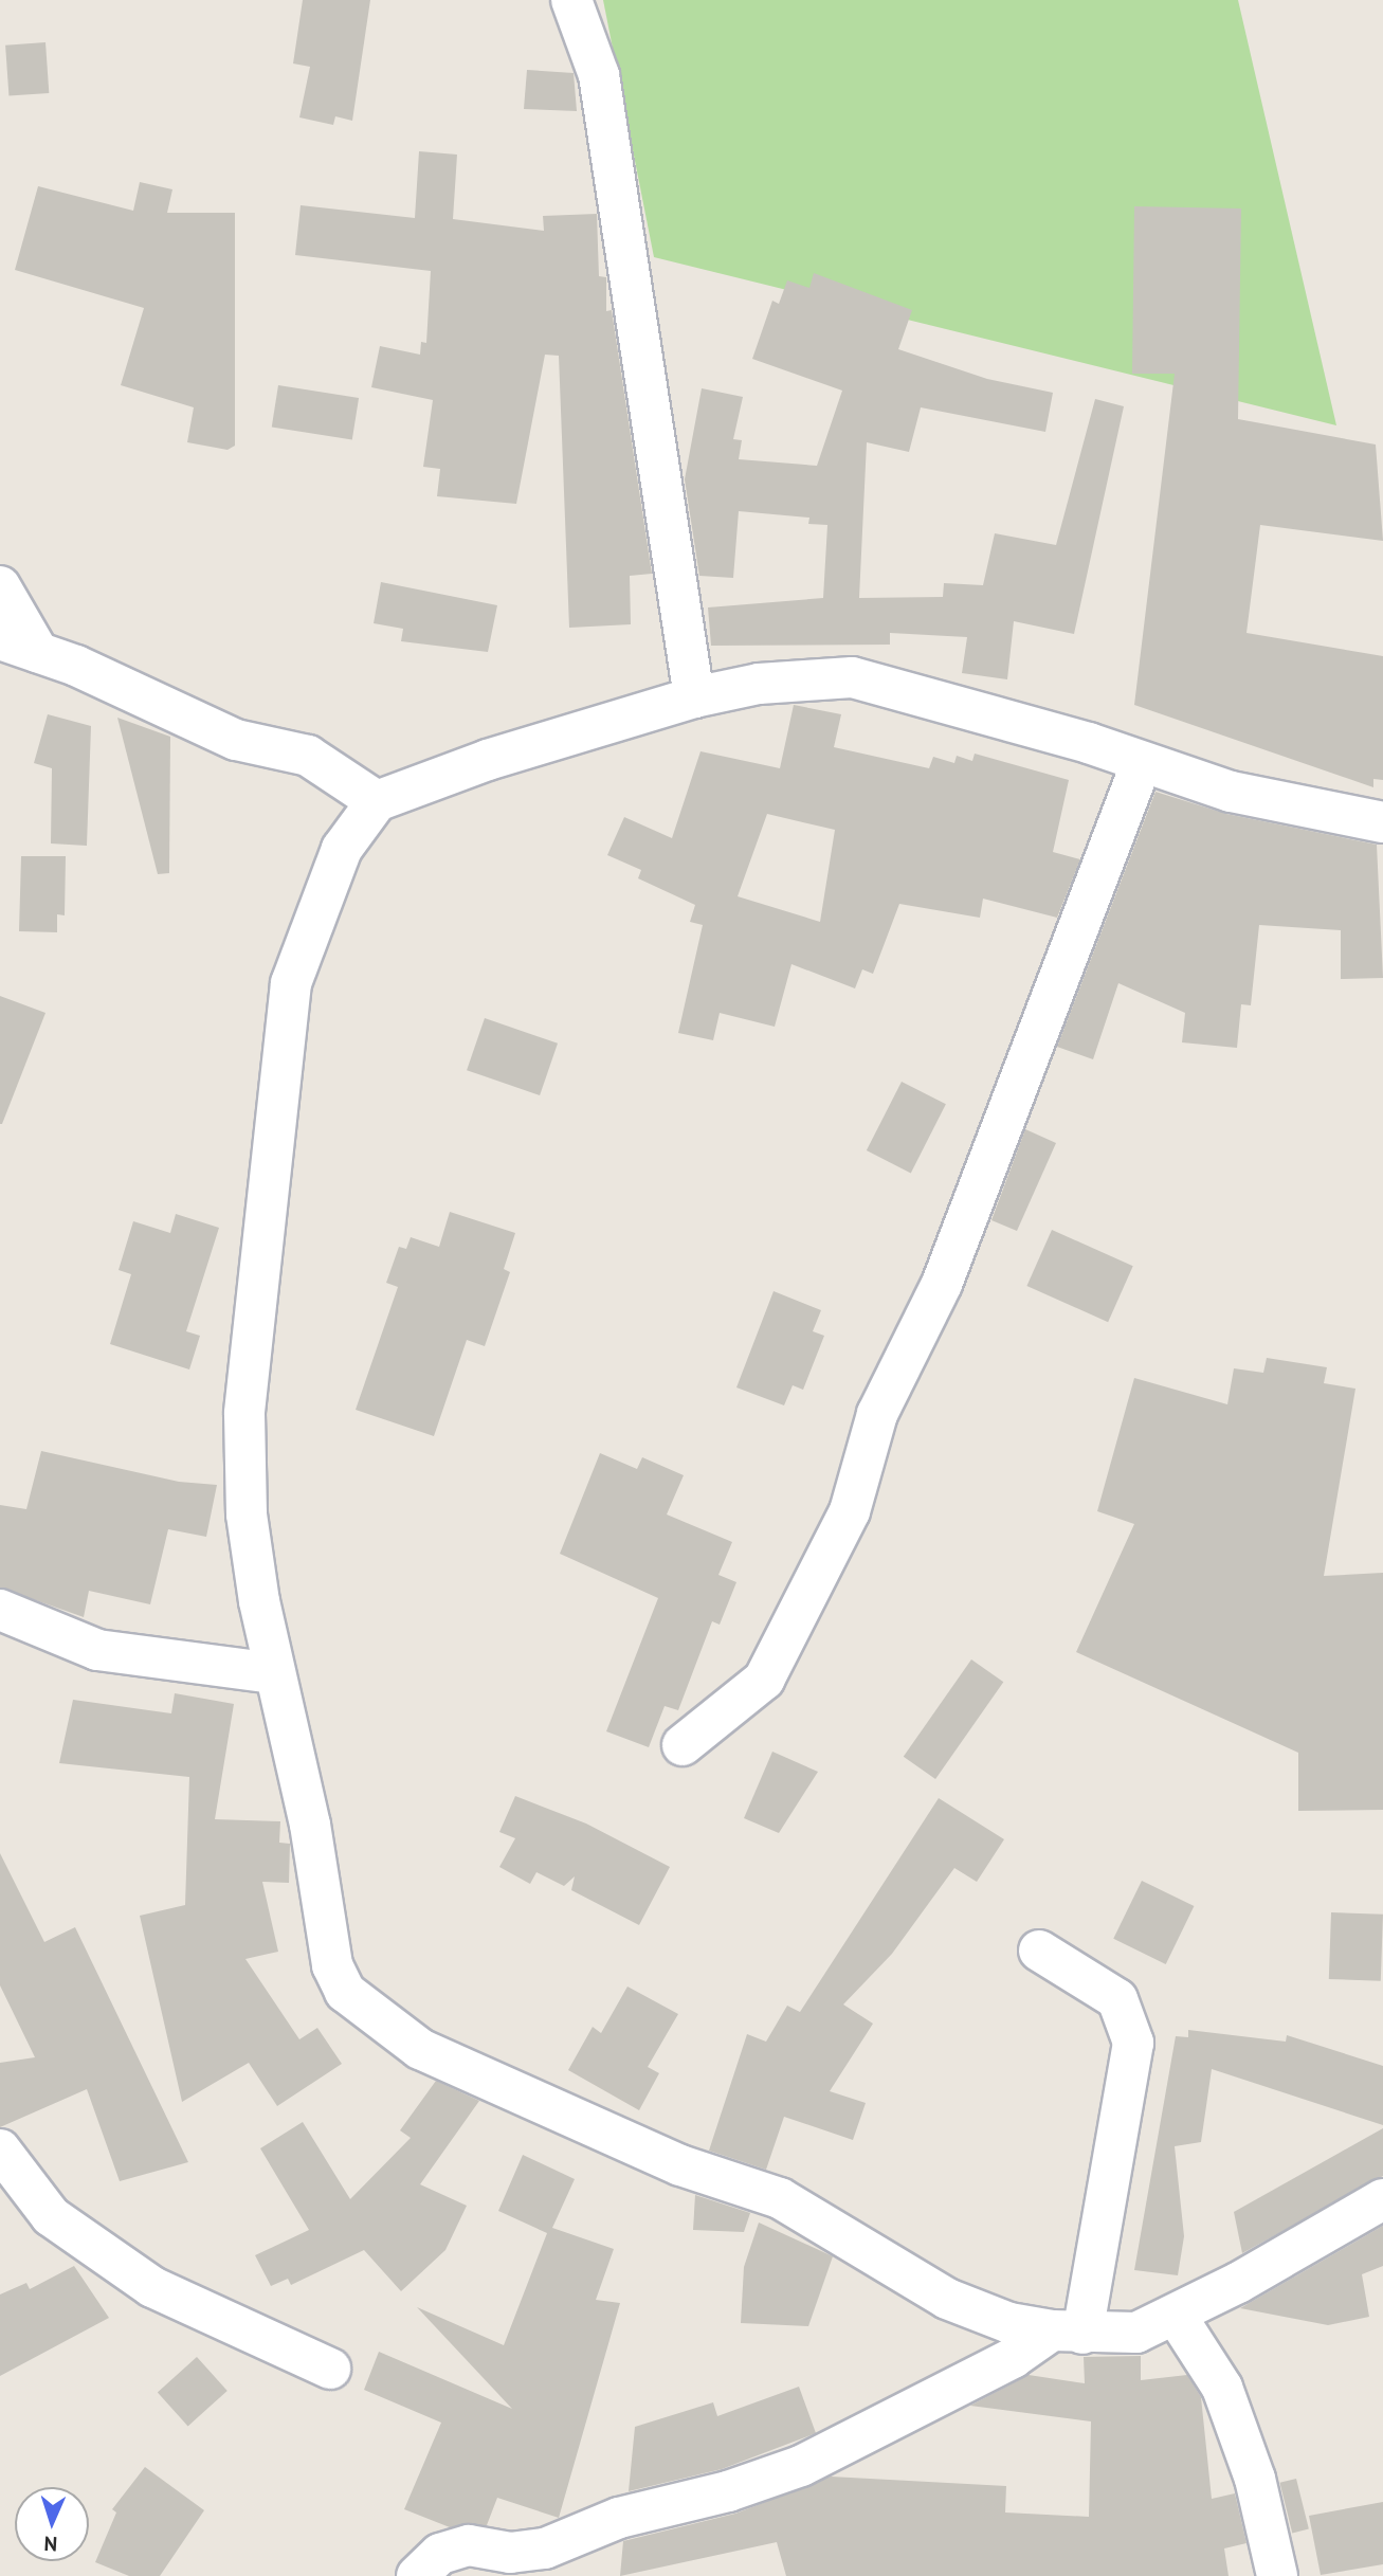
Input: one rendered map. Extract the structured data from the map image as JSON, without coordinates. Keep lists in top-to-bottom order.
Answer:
{
  "north": "bottom"
}
